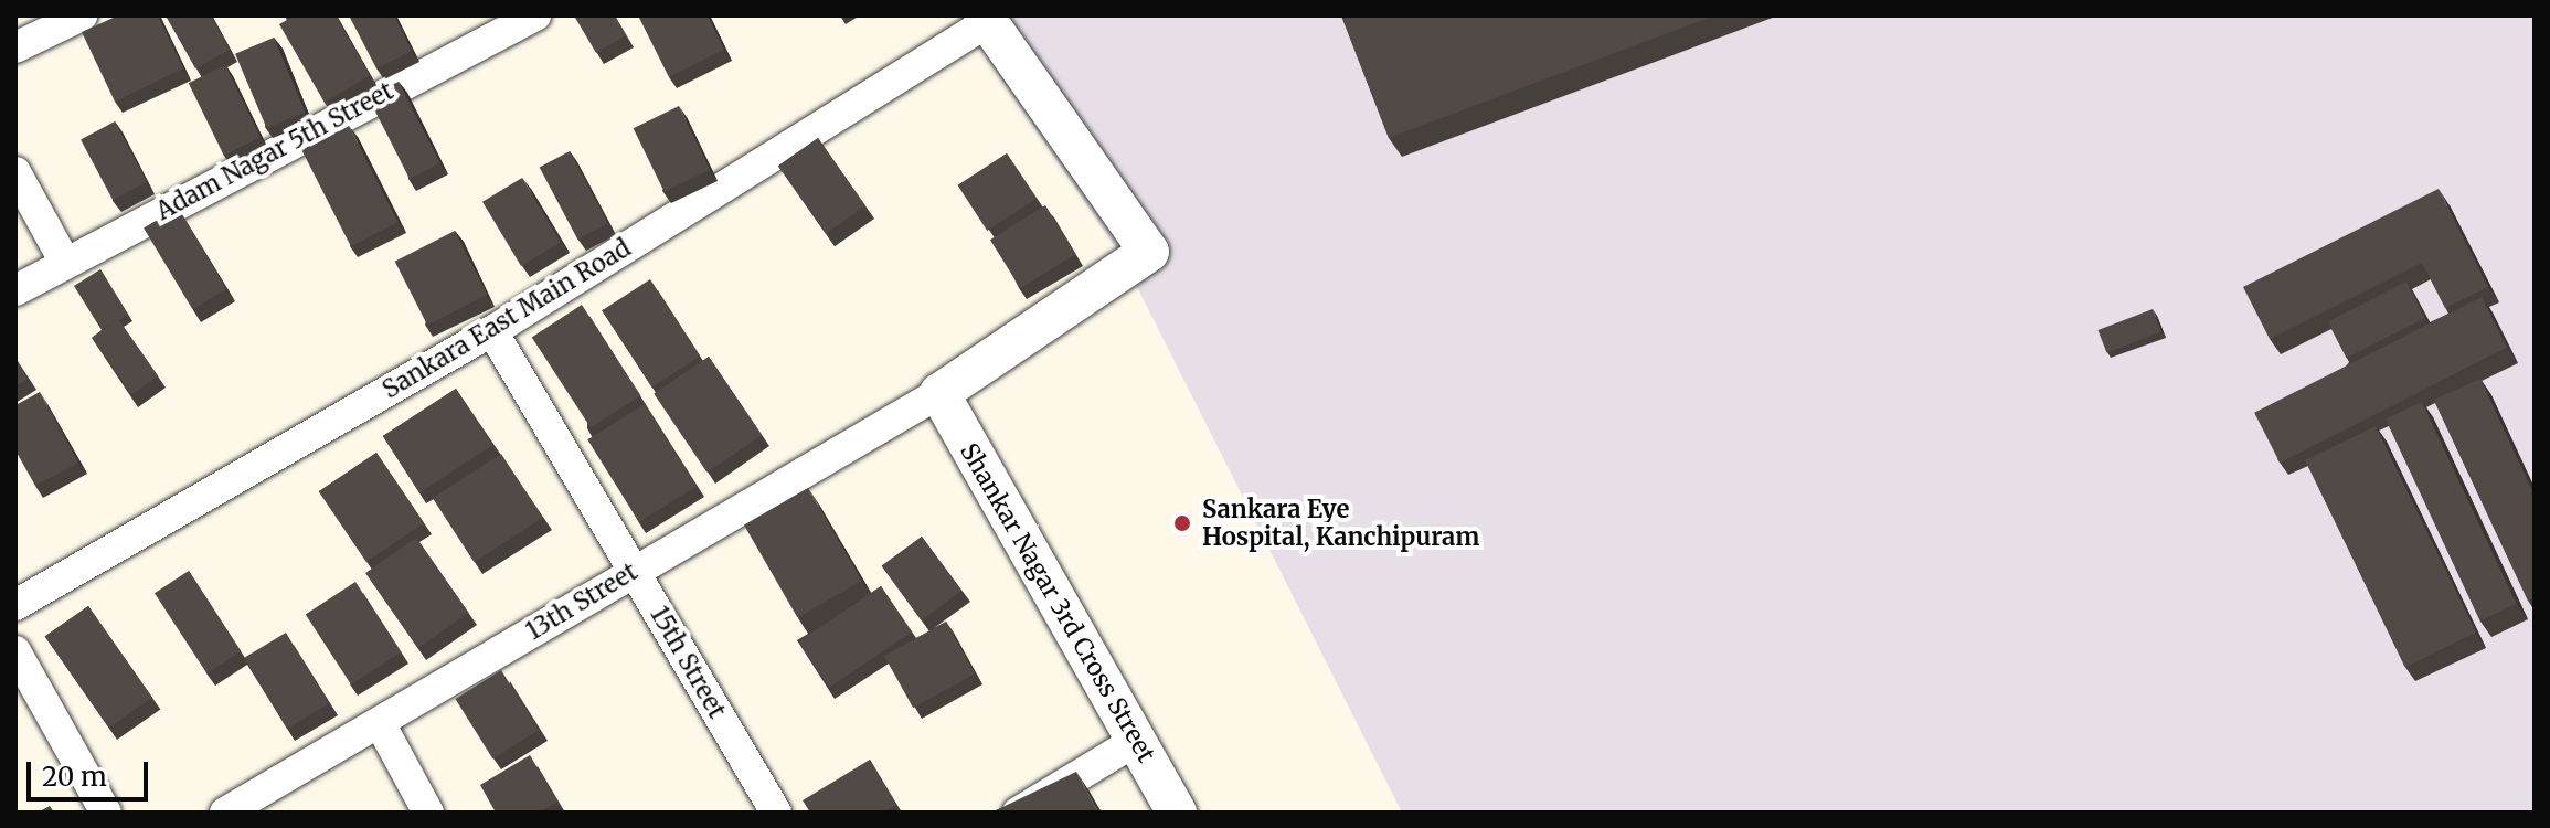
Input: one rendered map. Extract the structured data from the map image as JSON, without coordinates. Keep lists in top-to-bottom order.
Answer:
{
  "streets": {
    "street": [
      "Adam Nagar 5th Street",
      "Sankara East Main Road",
      "13th Street",
      "Shankar Nagar 3rd Cross Street",
      "15th Street"
    ]
  },
  "crossings": [
    ["Sankara East Main Road", "15th Street"],
    ["13th Street", "Shankar Nagar 3rd Cross Street"],
    ["13th Street", "15th Street"]
  ],
  "places": ["Sankara Eye Hospital, Kanchipuram"],
  "scale_bar": "20 m"
}
